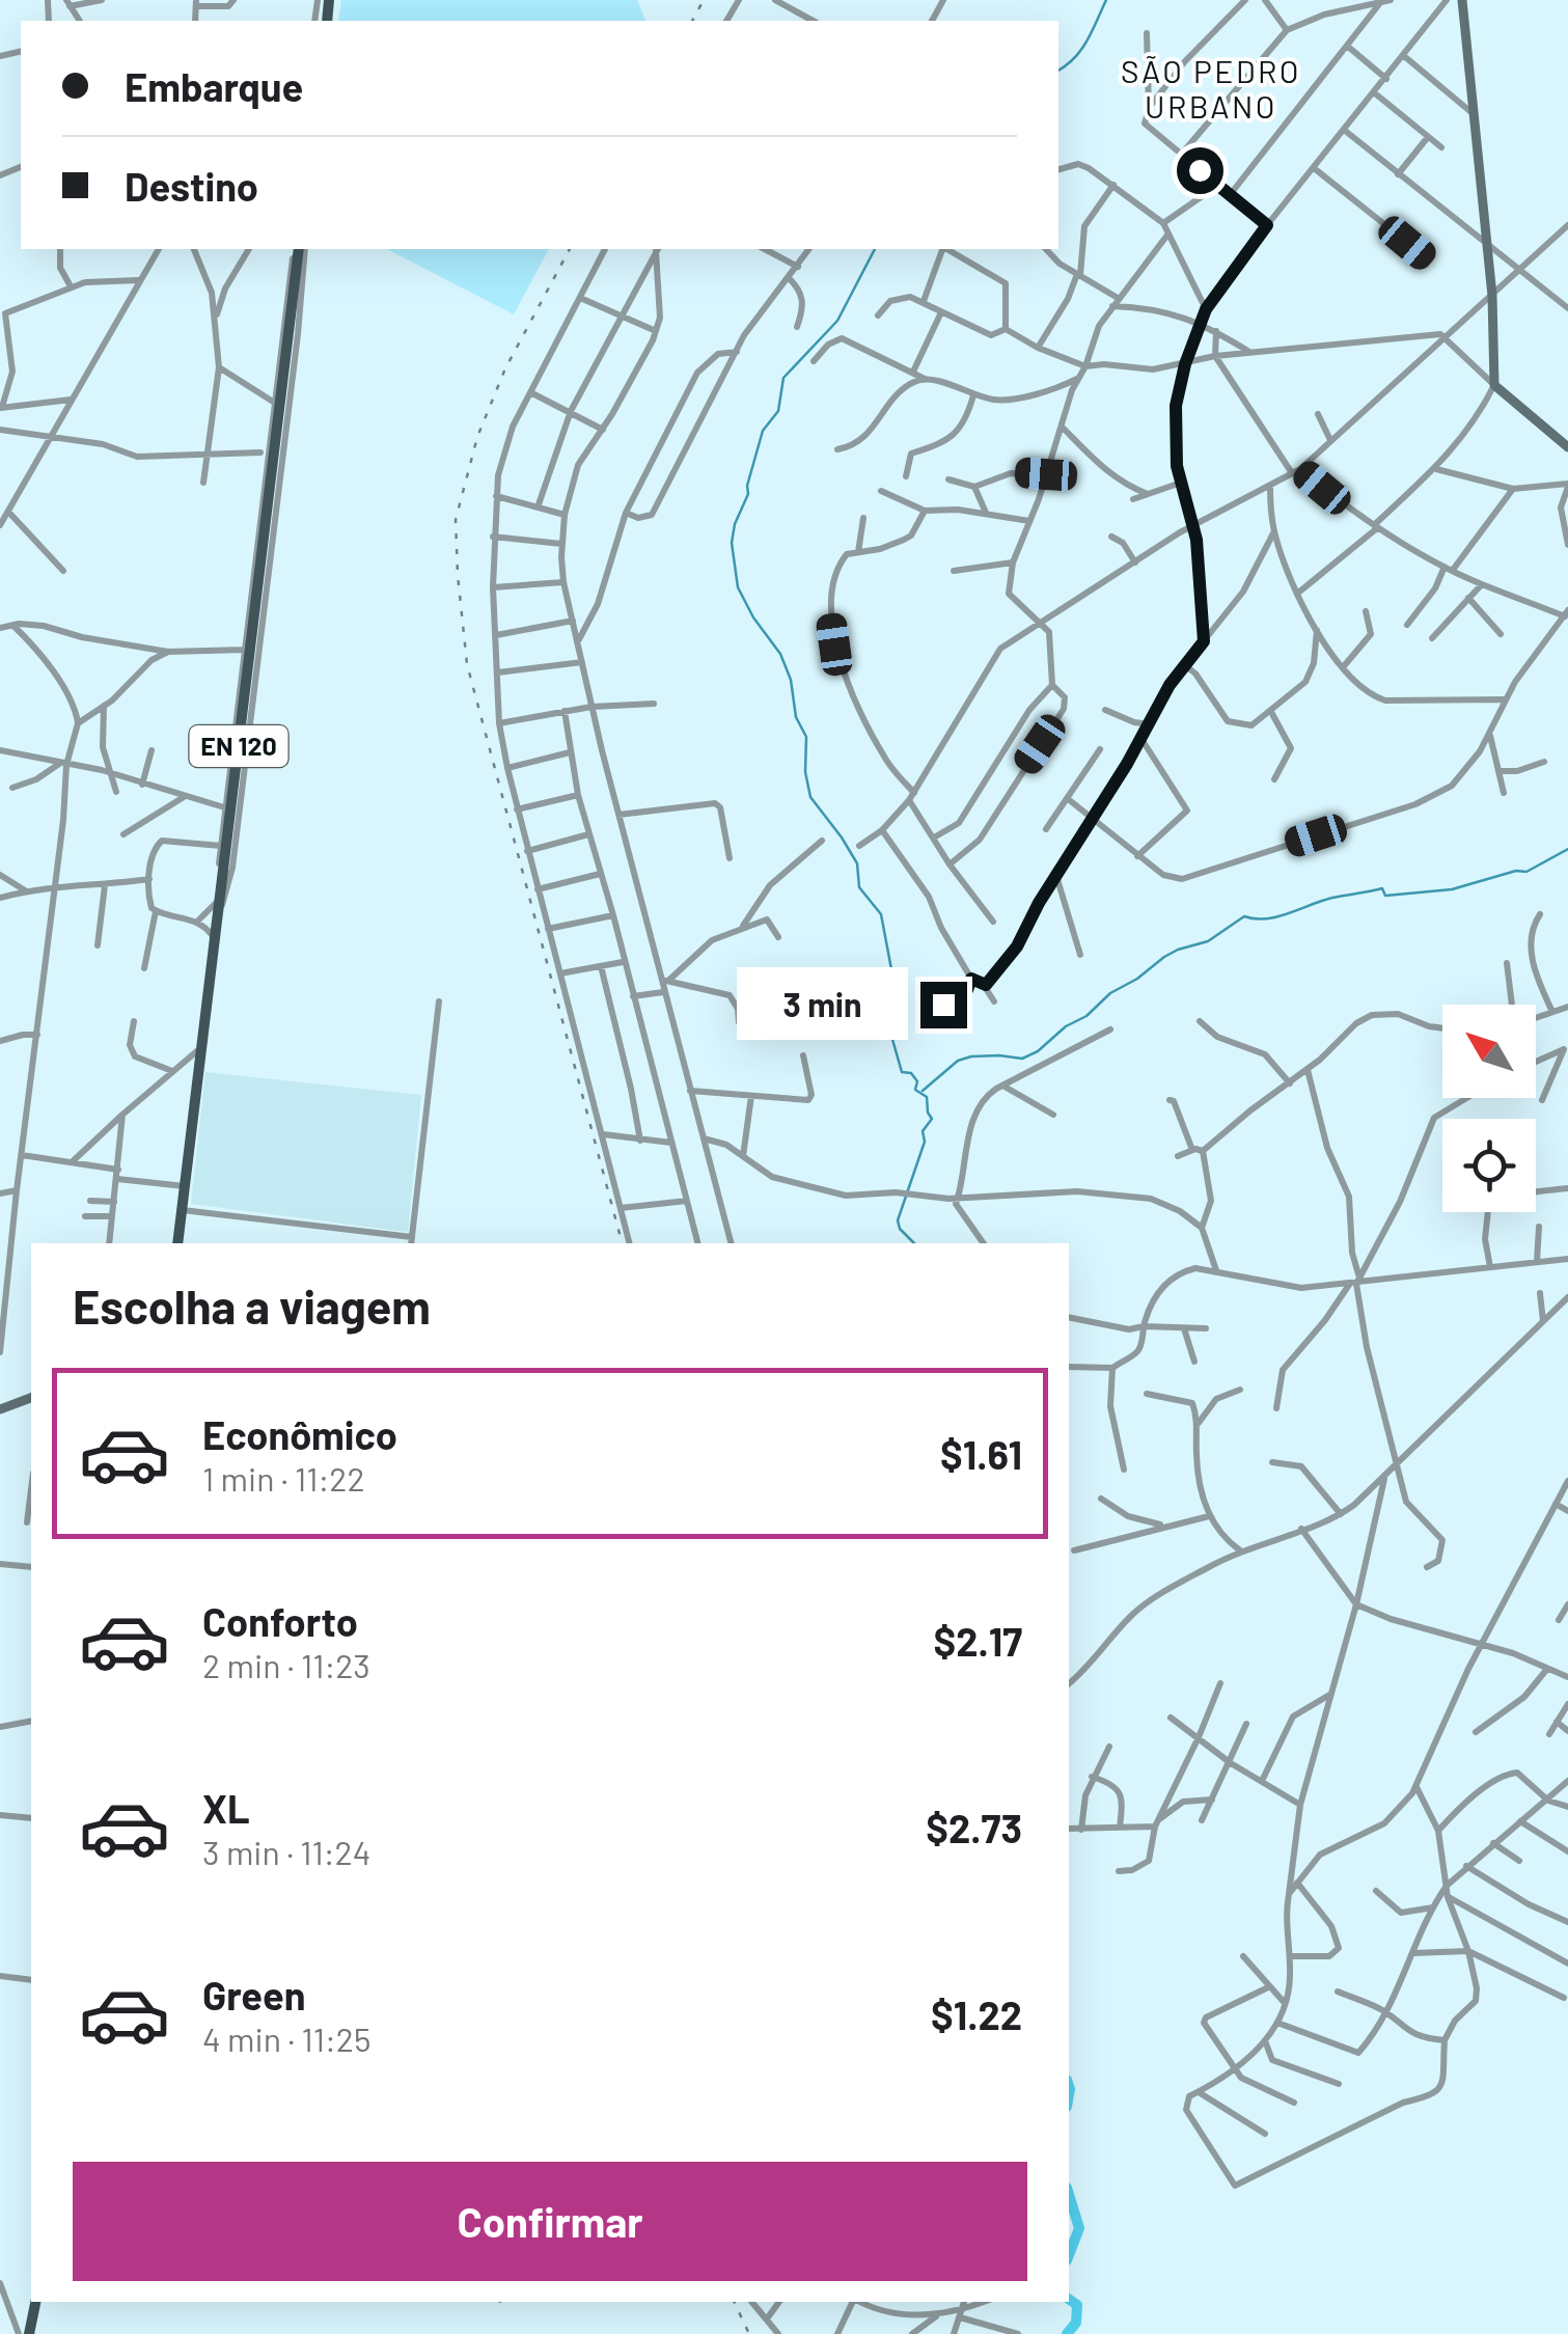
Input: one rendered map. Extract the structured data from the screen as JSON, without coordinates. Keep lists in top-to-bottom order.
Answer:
{
  "streets": {
    "main road": ["EN 120"]
  },
  "districts": ["SÃO PEDRO URBANO"],
  "north": "top left",
  "page": {
    "banner": ["Embarque", "Destino"],
    "bubble": "3 min",
    "heading": "Escolha a viagem",
    "list": [
      {
        "name": "Econômico",
        "note": "1 min · 11:22",
        "value": "$1.61"
      },
      {
        "name": "Conforto",
        "note": "2 min · 11:23",
        "value": "$2.17"
      },
      {
        "name": "XL",
        "note": "3 min · 11:24",
        "value": "$2.73"
      },
      {
        "name": "Green",
        "note": "4 min · 11:25",
        "value": "$1.22"
      }
    ],
    "buttons": "Confirmar"
  }
}
